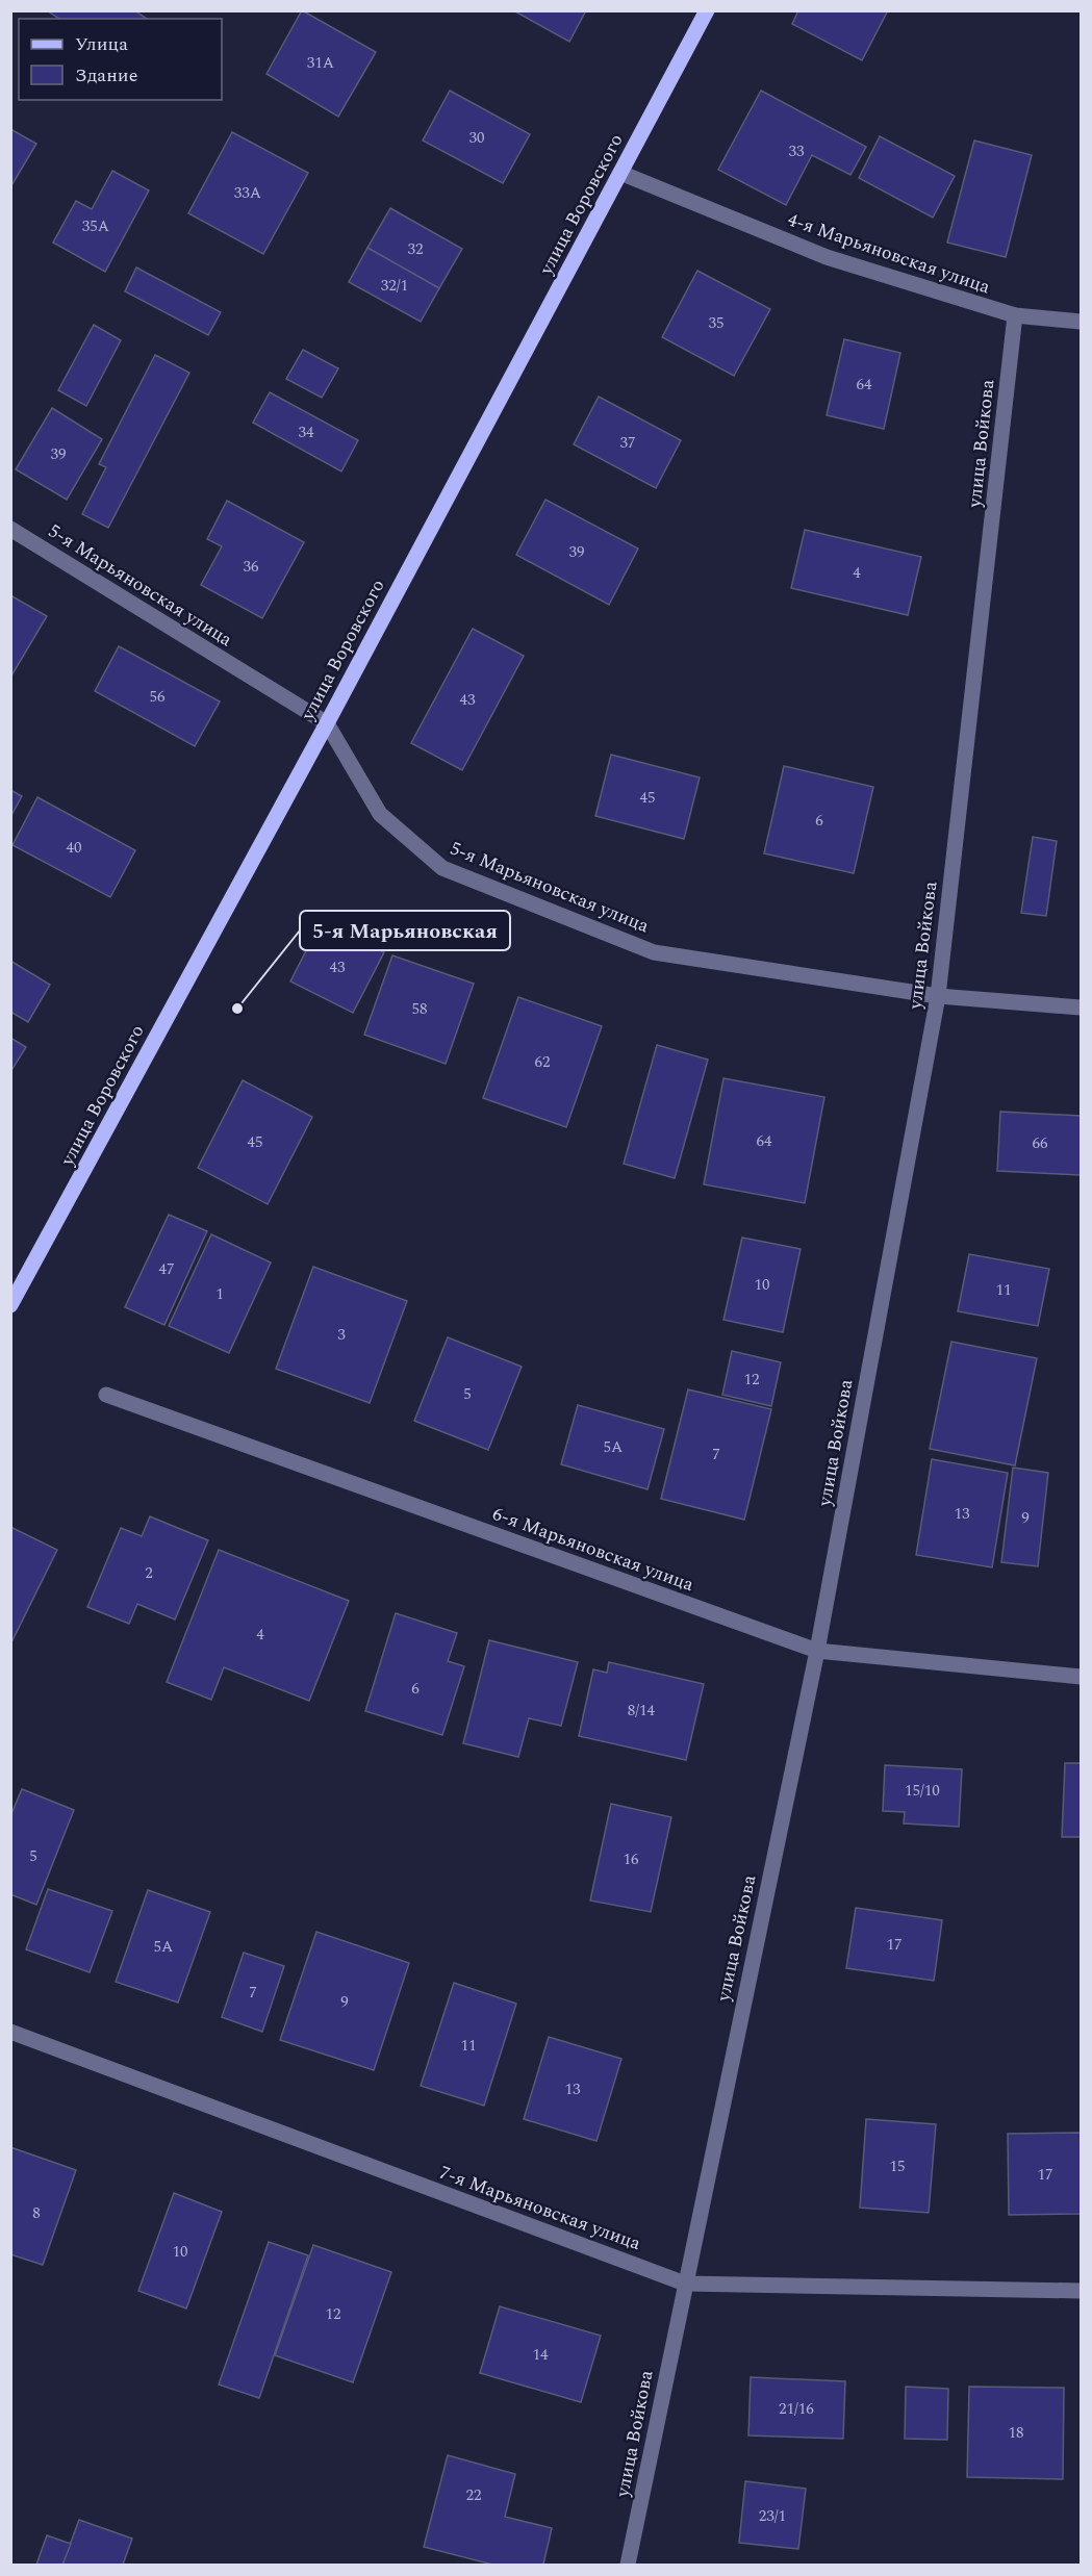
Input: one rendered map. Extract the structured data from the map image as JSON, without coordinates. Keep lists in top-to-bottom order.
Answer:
{
  "streets": {
    "main road": ["улица Воровского"],
    "street": [
      "4-я Марьяновская улица",
      "улица Войкова",
      "5-я Марьяновская улица",
      "6-я Марьяновская улица",
      "7-я Марьяновская улица"
    ]
  },
  "crossings": [
    ["улица Воровского", "4-я Марьяновская улица"],
    ["улица Воровского", "5-я Марьяновская улица"],
    ["4-я Марьяновская улица", "улица Войкова"],
    ["улица Войкова", "5-я Марьяновская улица"],
    ["улица Войкова", "6-я Марьяновская улица"],
    ["улица Войкова", "7-я Марьяновская улица"]
  ],
  "places": ["5-я Марьяновская"],
  "house_numbers": [
    "31А",
    "30",
    "33",
    "33А",
    "35А",
    "32",
    "32/1",
    "35",
    "64",
    "34",
    "37",
    "39",
    "39",
    "36",
    "4",
    "56",
    "43",
    "45",
    "6",
    "40",
    "43",
    "58",
    "62",
    "64",
    "45",
    "66",
    "47",
    "10",
    "11",
    "1",
    "3",
    "12",
    "5",
    "5А",
    "7",
    "13",
    "9",
    "2",
    "4",
    "6",
    "8/14",
    "15/10",
    "5",
    "16",
    "17",
    "5А",
    "7",
    "9",
    "11",
    "13",
    "15",
    "17",
    "8",
    "10",
    "12",
    "14",
    "21/16",
    "18",
    "22",
    "23/1"
  ],
  "legend": ["Улица", "Здание"]
}
